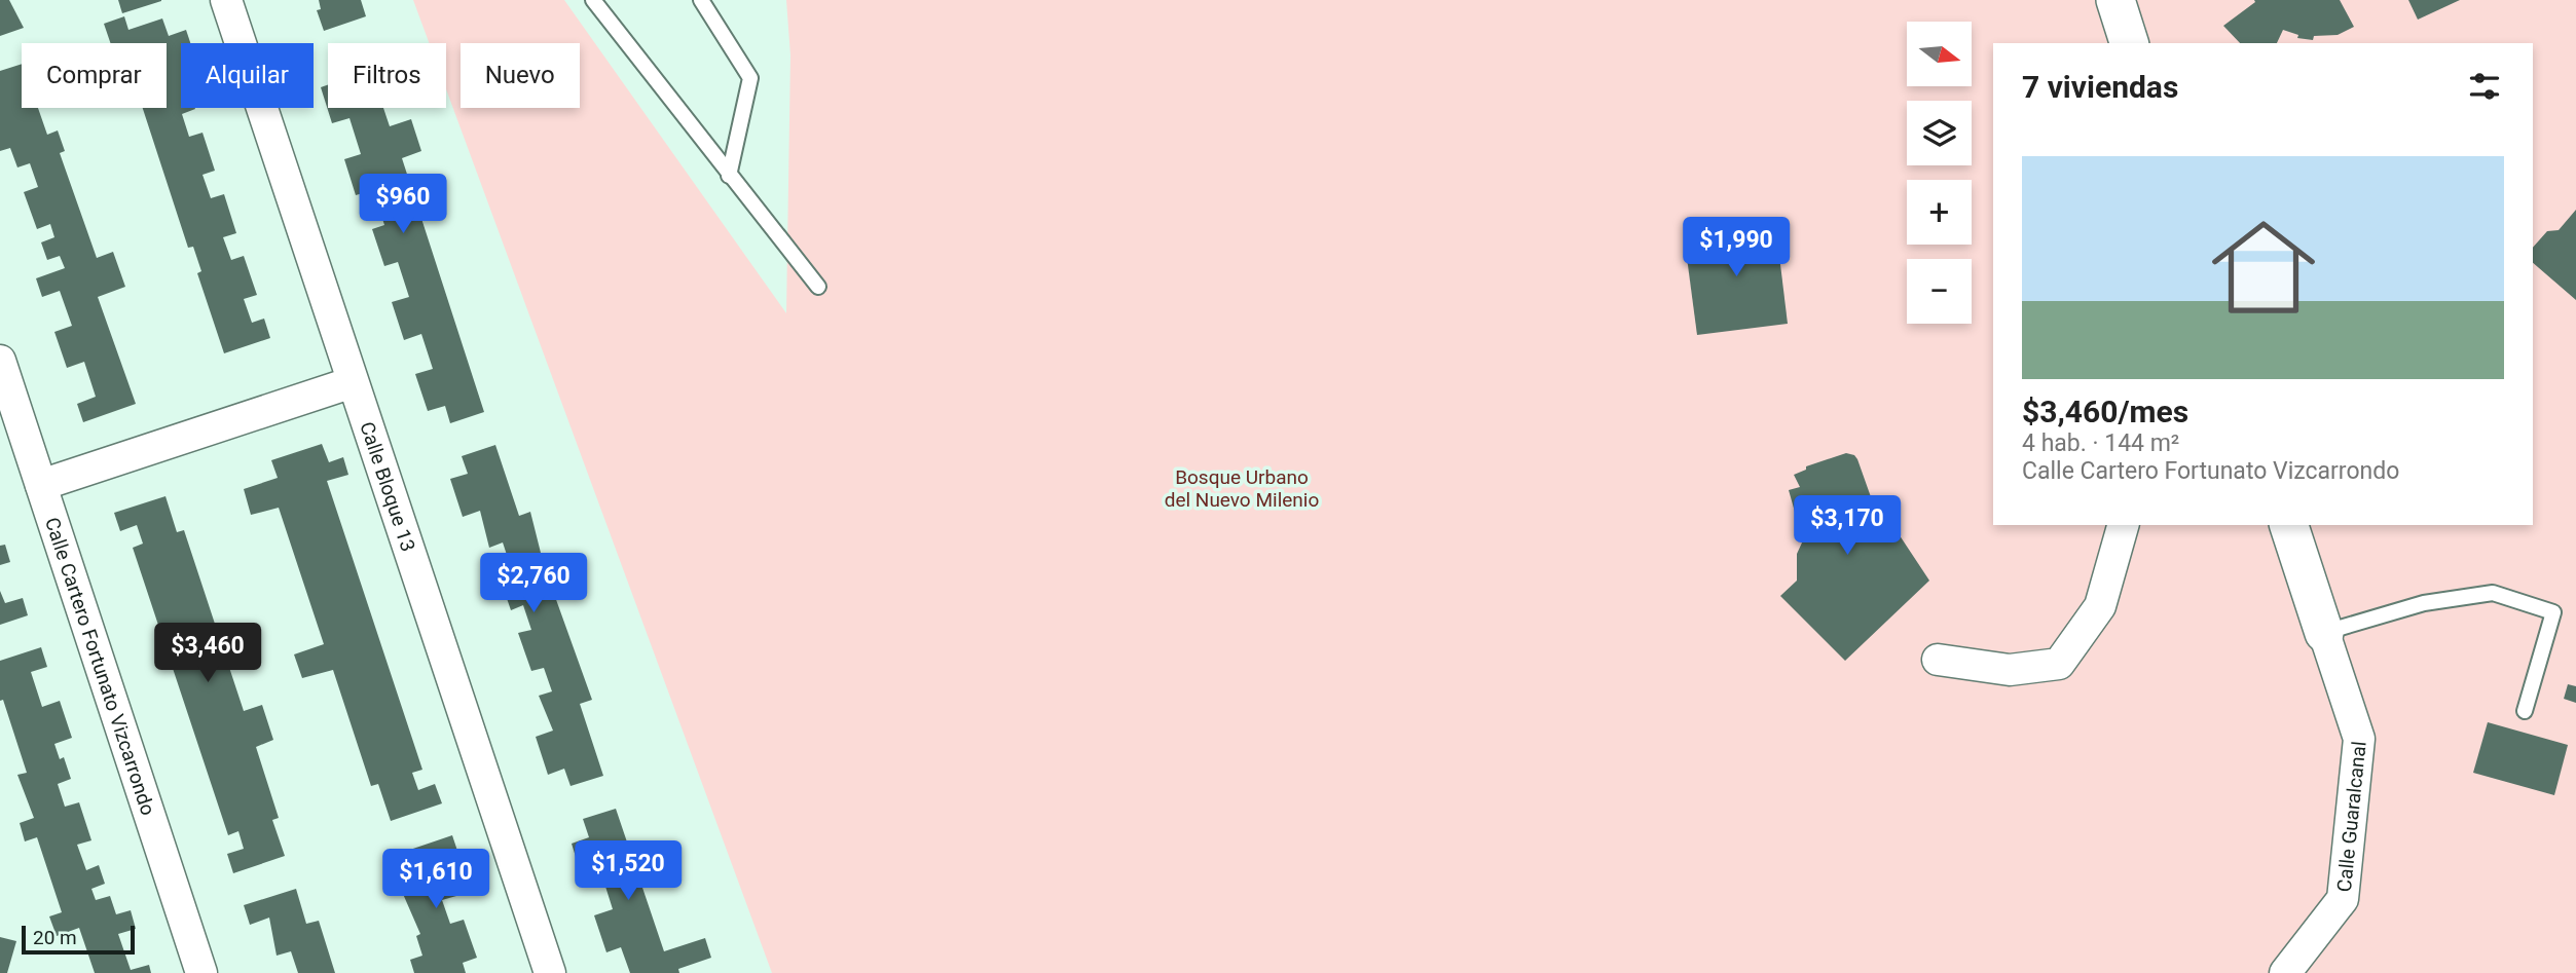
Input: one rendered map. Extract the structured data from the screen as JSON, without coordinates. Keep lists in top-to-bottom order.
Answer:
{
  "streets": {
    "street": ["Calle Bloque 13", "Calle Cartero Fortunato Vizcarrondo", "Calle Guaralcanal"]
  },
  "parks": ["Bosque Urbano del Nuevo Milenio"],
  "scale_bar": "20 m",
  "north": "right",
  "page": {
    "map_buttons": ["+", "−"],
    "chip": [
      "Comprar",
      "Alquilar",
      "Filtros",
      "Nuevo"
    ],
    "heading": "7 viviendas",
    "list": [
      {
        "name": "$3,460/mes",
        "note": "4 hab. · 144 m² · Calle Cartero Fortunato Vizcarrondo"
      }
    ],
    "price": [
      "$960",
      "$1,990",
      "$3,170",
      "$2,760",
      "$3,460",
      "$1,520",
      "$1,610"
    ],
    "scale": "20 m"
  }
}
